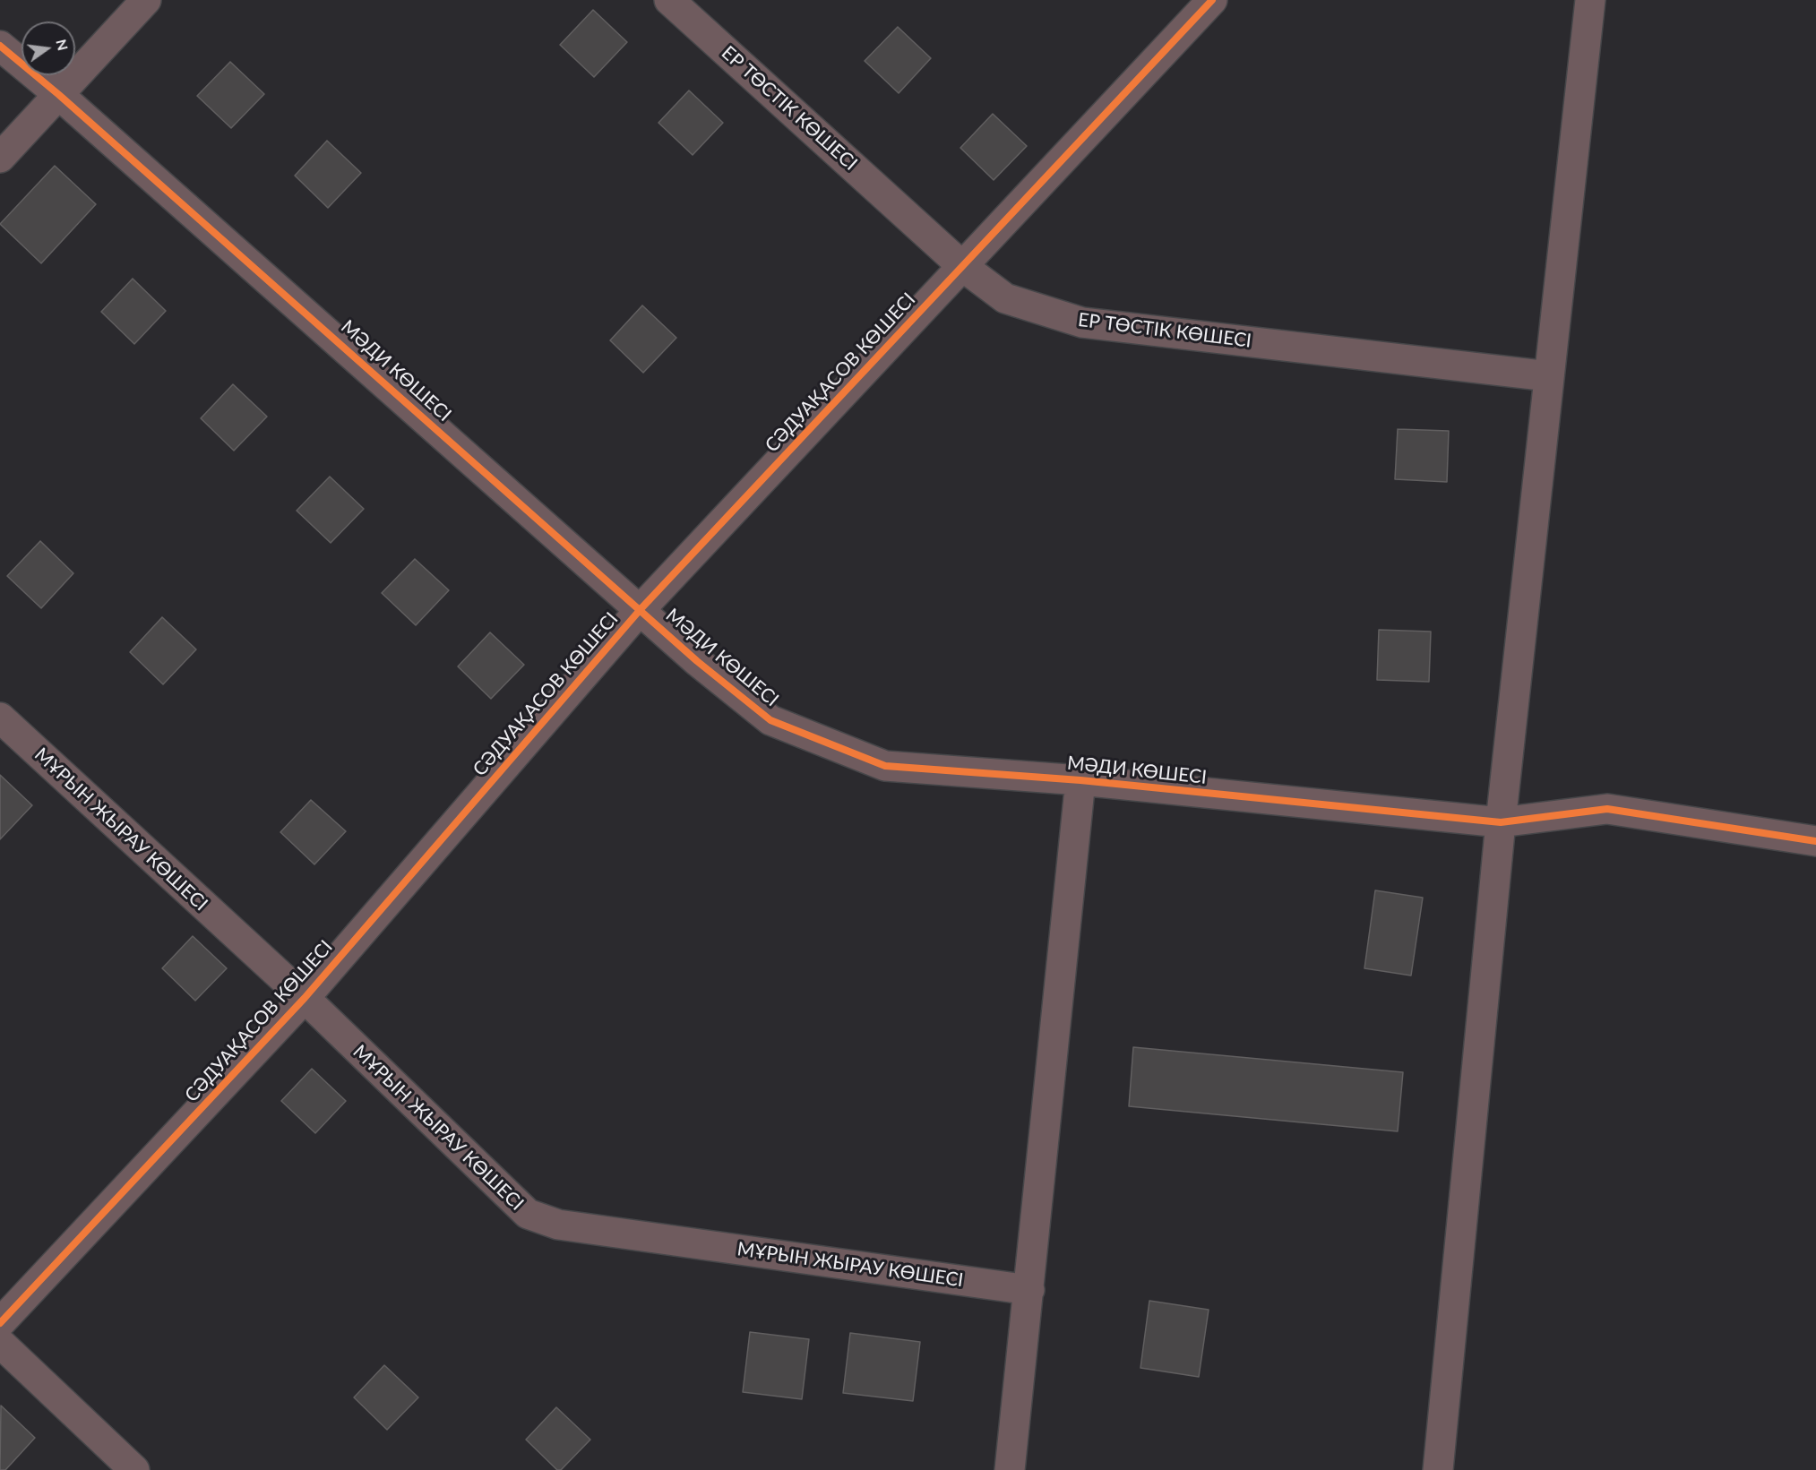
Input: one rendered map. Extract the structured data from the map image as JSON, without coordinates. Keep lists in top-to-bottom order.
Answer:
{
  "streets": {
    "street": [
      "ЕР ТӨСТІК КӨШЕСІ",
      "МӘДИ КӨШЕСІ",
      "СӘДУАҚАСОВ КӨШЕСІ",
      "МҰРЫН ЖЫРАУ КӨШЕСІ"
    ]
  },
  "crossings": [
    ["ЕР ТӨСТІК КӨШЕСІ", "СӘДУАҚАСОВ КӨШЕСІ"],
    ["МӘДИ КӨШЕСІ", "СӘДУАҚАСОВ КӨШЕСІ"],
    ["СӘДУАҚАСОВ КӨШЕСІ", "МҰРЫН ЖЫРАУ КӨШЕСІ"]
  ],
  "north": "right"
}
